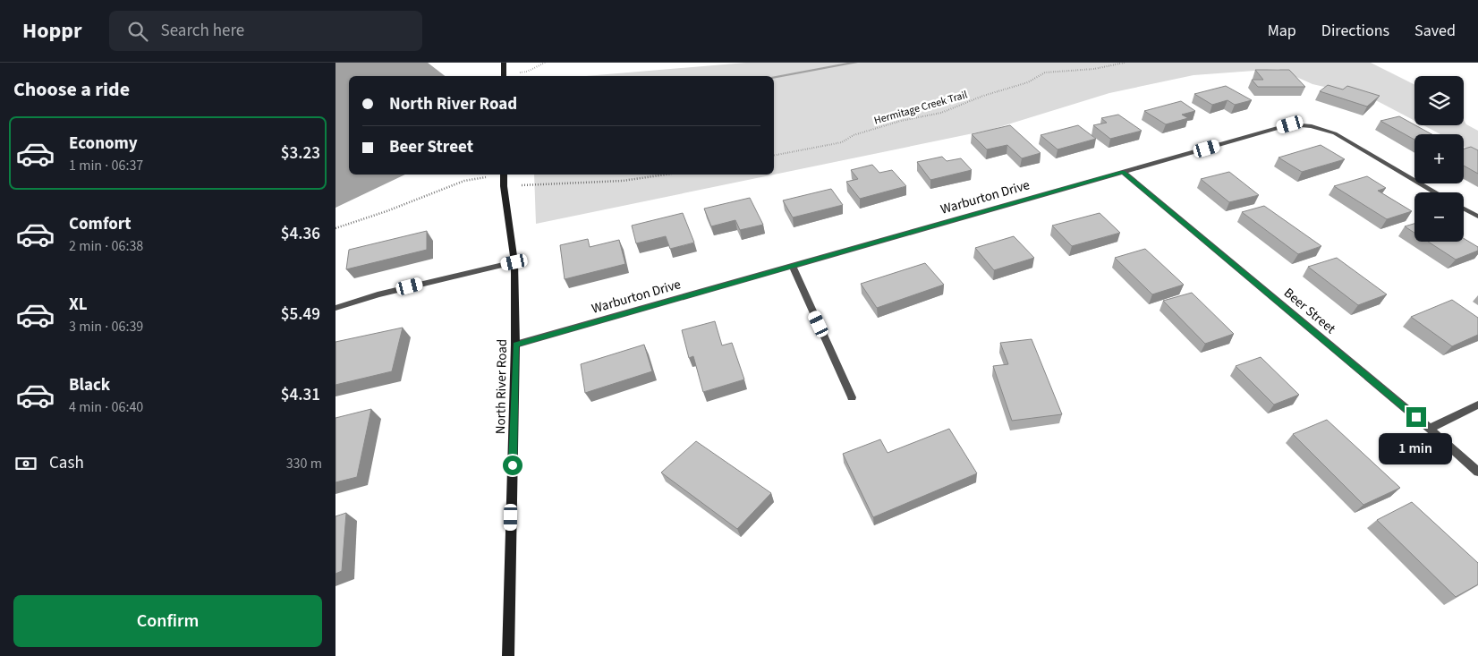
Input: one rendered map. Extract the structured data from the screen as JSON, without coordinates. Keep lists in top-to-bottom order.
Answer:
{
  "streets": {
    "main road": ["North River Road"],
    "street": ["Warburton Drive", "Beer Street"],
    "path": ["Hermitage Creek Trail"]
  },
  "crossings": [
    ["Warburton Drive", "Beer Street"],
    ["Warburton Drive", "North River Road"]
  ],
  "page": {
    "header": "Hoppr",
    "search": "Search here",
    "nav": ["Map", "Directions", "Saved"],
    "heading": "Choose a ride",
    "map_buttons": ["+", "−"],
    "banner": ["North River Road", "Beer Street"],
    "list": [
      {
        "name": "Economy",
        "note": "1 min · 06:37",
        "value": "$3.23"
      },
      {
        "name": "Comfort",
        "note": "2 min · 06:38",
        "value": "$4.36"
      },
      {
        "name": "XL",
        "note": "3 min · 06:39",
        "value": "$5.49"
      },
      {
        "name": "Black",
        "note": "4 min · 06:40",
        "value": "$4.31"
      }
    ],
    "bubble": "1 min",
    "pay": ["Cash", "330 m"],
    "buttons": "Confirm"
  }
}
